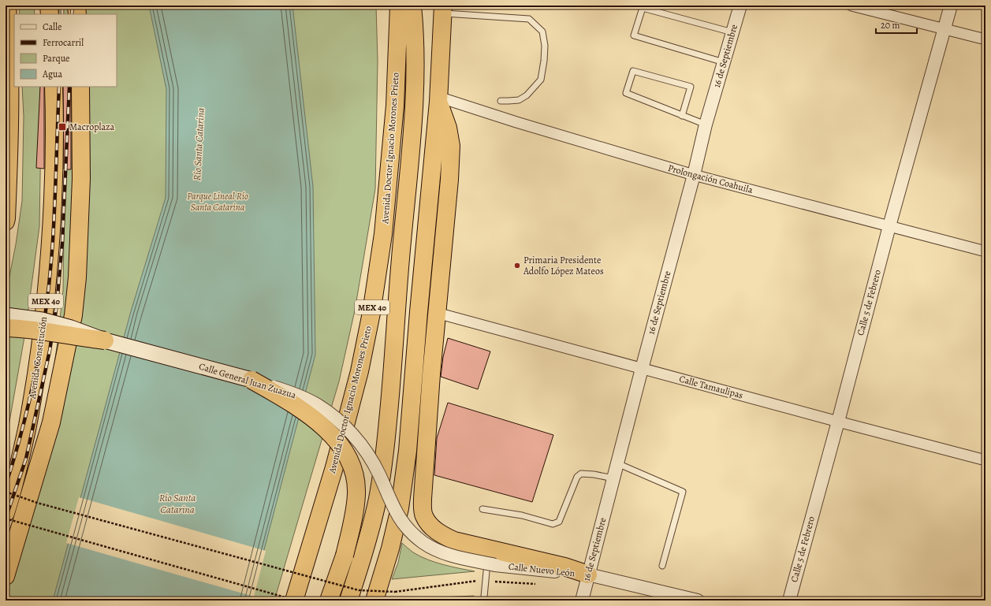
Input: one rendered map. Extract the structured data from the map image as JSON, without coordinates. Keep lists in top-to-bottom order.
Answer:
{
  "streets": {
    "highway": ["Avenida Doctor Ignacio Morones Prieto", "MEX 40", "Avenida Constitución"],
    "main road": ["Calle General Juan Zuazua"],
    "street": [
      "16 de Septiembre",
      "Prolongación Coahuila",
      "Calle 5 de Febrero",
      "Calle Tamaulipas",
      "Calle Nuevo León"
    ]
  },
  "crossings": [
    ["16 de Septiembre", "Prolongación Coahuila"],
    ["16 de Septiembre", "Calle Tamaulipas"],
    ["16 de Septiembre", "Calle Nuevo León"],
    ["Prolongación Coahuila", "Calle 5 de Febrero"],
    ["Calle 5 de Febrero", "Calle Tamaulipas"],
    ["Calle General Juan Zuazua", "Calle Nuevo León"]
  ],
  "water": ["Río Santa Catarina"],
  "parks": ["Parque Lineal Río Santa Catarina"],
  "places": {
    "transit": ["Macroplaza"],
    "other": ["Primaria Presidente Adolfo López Mateos"]
  },
  "legend": [
    "Calle",
    "Ferrocarril",
    "Parque",
    "Agua"
  ],
  "scale_bar": "20 m"
}
